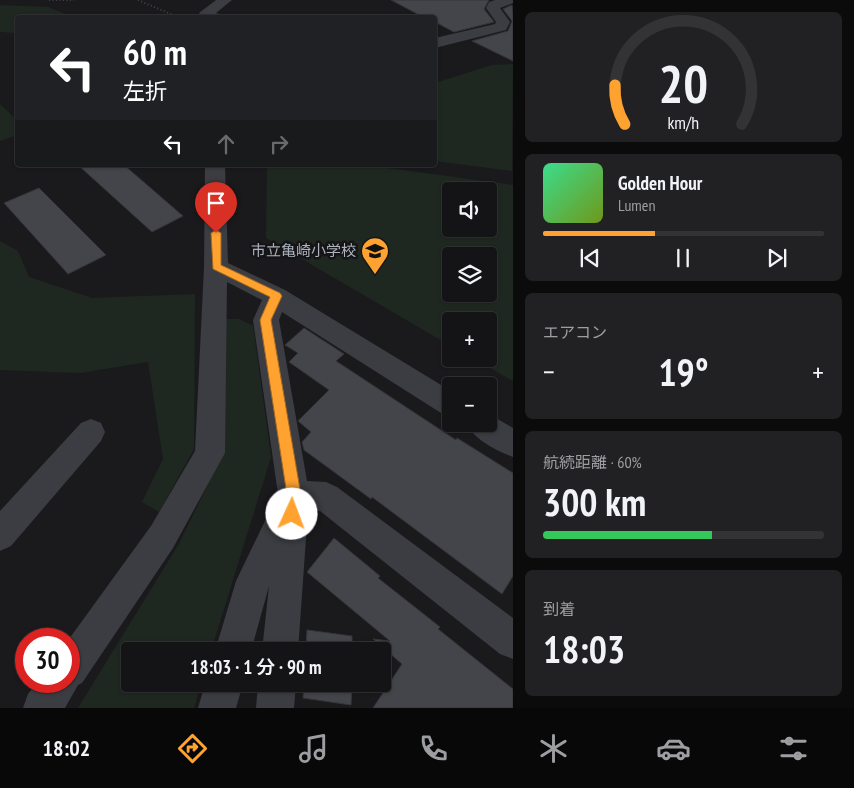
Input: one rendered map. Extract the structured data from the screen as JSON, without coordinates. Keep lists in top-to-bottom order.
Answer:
{
  "places": {
    "school or university": ["市立亀崎小学校"]
  },
  "page": {
    "turn": ["60 m", "左折"],
    "song": ["Golden Hour", "Lumen"],
    "map_buttons": ["+", "−"],
    "tile": [
      "エアコン",
      ["航続距離 · 60%", "300 km"],
      ["到着", "18:03"]
    ],
    "heat": ["−", "19°", "+"],
    "limit": "30",
    "trip": "18:03 · 1 分 · 90 m",
    "tabs": "18:02",
    "gauge": ["20", "km/h"]
  }
}
